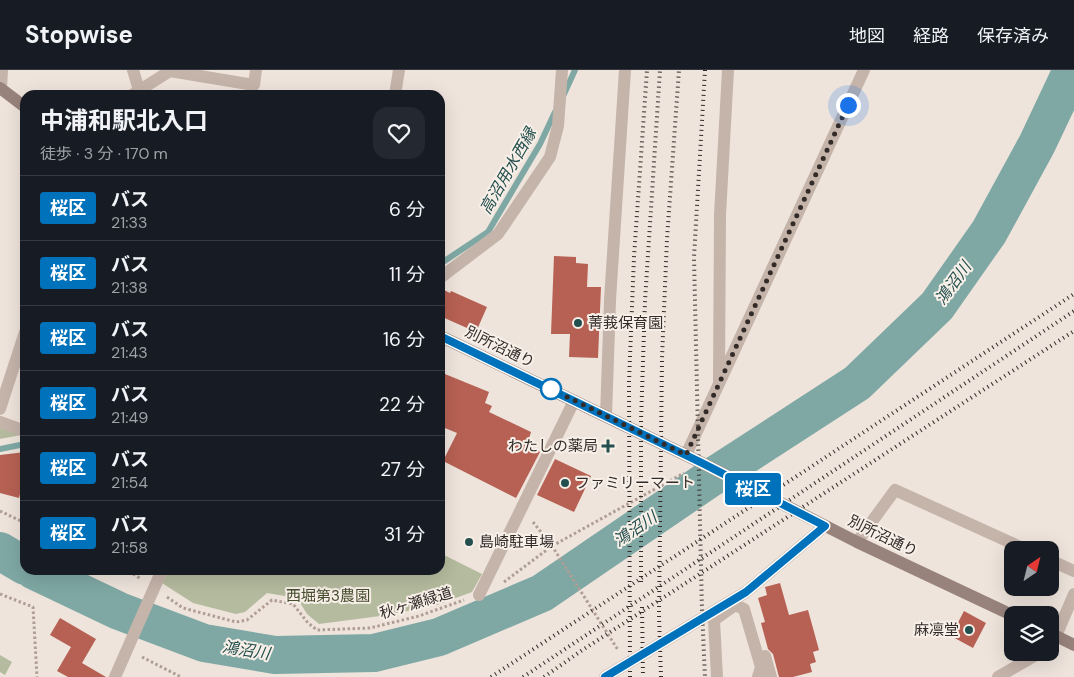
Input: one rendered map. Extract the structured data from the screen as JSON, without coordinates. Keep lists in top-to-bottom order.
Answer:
{
  "streets": {
    "street": ["別所沼通り"],
    "path": ["秋ヶ瀬緑道"]
  },
  "crossings": [
    ["別所沼通り", "秋ヶ瀬緑道"]
  ],
  "water": ["高沼用水西縁", "鴻沼川"],
  "parks": ["西堀第3農園"],
  "places": {
    "other": [
      "菁莪保育園",
      "ファミリーマート",
      "島崎駐車場",
      "麻凛堂"
    ],
    "health": ["わたしの薬局"]
  },
  "lines": ["bus line 桜区"],
  "north": "top right",
  "page": {
    "header": "Stopwise",
    "nav": ["地図", "経路", "保存済み"],
    "on_map": "桜区",
    "heading": ["中浦和駅北入口", "徒歩 · 3 分 · 170 m"],
    "list": [
      {
        "mark": "桜区",
        "name": "バス",
        "note": "21:33",
        "value": "6 分"
      },
      {
        "mark": "桜区",
        "name": "バス",
        "note": "21:38",
        "value": "11 分"
      },
      {
        "mark": "桜区",
        "name": "バス",
        "note": "21:43",
        "value": "16 分"
      },
      {
        "mark": "桜区",
        "name": "バス",
        "note": "21:49",
        "value": "22 分"
      },
      {
        "mark": "桜区",
        "name": "バス",
        "note": "21:54",
        "value": "27 分"
      },
      {
        "mark": "桜区",
        "name": "バス",
        "note": "21:58",
        "value": "31 分"
      }
    ]
  }
}
